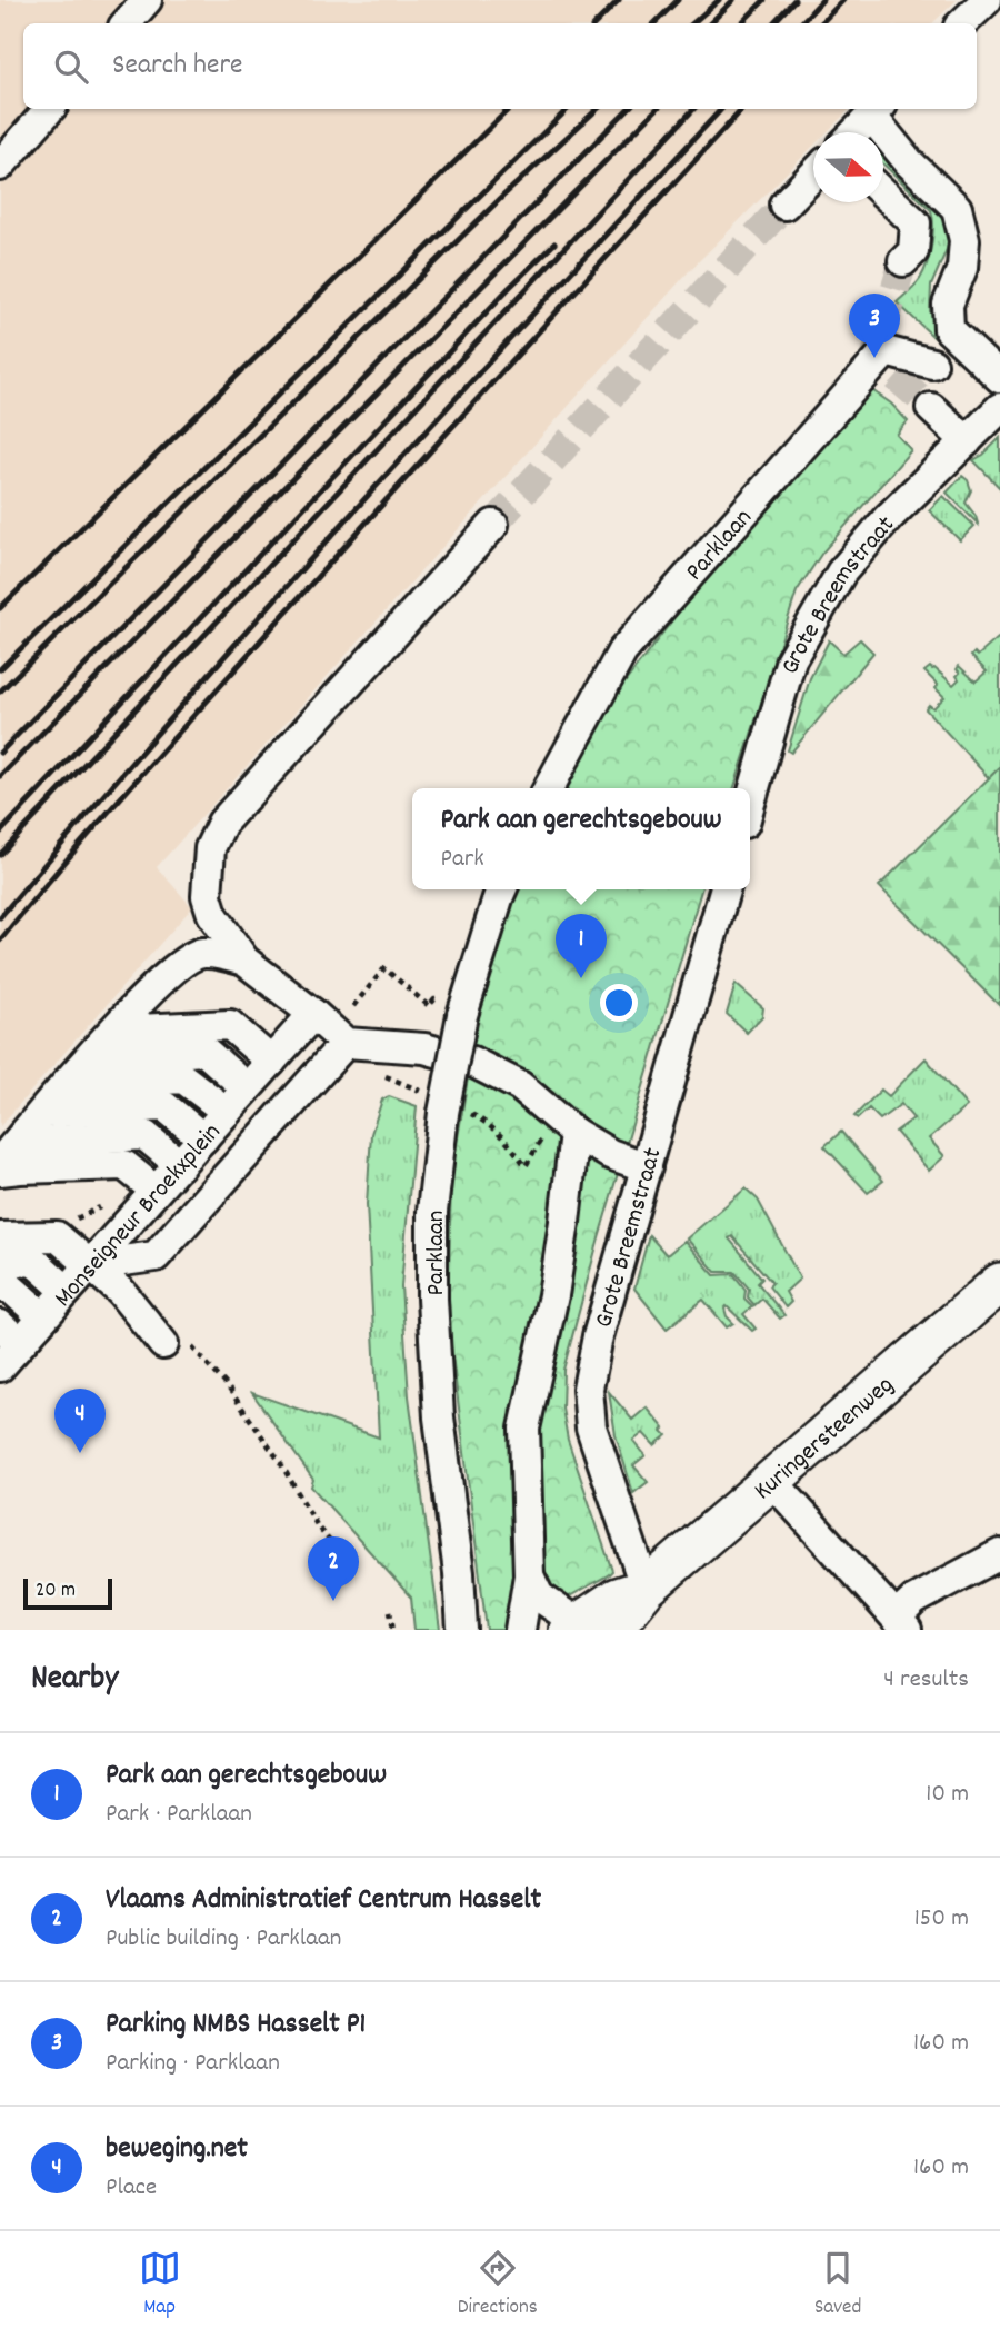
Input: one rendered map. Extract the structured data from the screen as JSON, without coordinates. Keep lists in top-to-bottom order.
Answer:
{
  "streets": {
    "main road": ["Kuringersteenweg"],
    "street": ["Parklaan", "Grote Breemstraat", "Monseigneur Broekxplein"]
  },
  "crossings": [
    ["Grote Breemstraat", "Kuringersteenweg"]
  ],
  "scale_bar": "20 m",
  "north": "right",
  "page": {
    "search": "Search here",
    "pins": [
      "3",
      "1",
      "4",
      "2"
    ],
    "popup": ["Park aan gerechtsgebouw", "Park"],
    "scale": "20 m",
    "heading": ["Nearby", "4 results"],
    "list": [
      {
        "mark": "1",
        "name": "Park aan gerechtsgebouw",
        "note": "Park · Parklaan",
        "value": "10 m"
      },
      {
        "mark": "2",
        "name": "Vlaams Administratief Centrum Hasselt",
        "note": "Public building · Parklaan",
        "value": "150 m"
      },
      {
        "mark": "3",
        "name": "Parking NMBS Hasselt P1",
        "note": "Parking · Parklaan",
        "value": "160 m"
      },
      {
        "mark": "4",
        "name": "beweging.net",
        "note": "Place",
        "value": "160 m"
      }
    ],
    "nav": ["Map", "Directions", "Saved"]
  }
}
